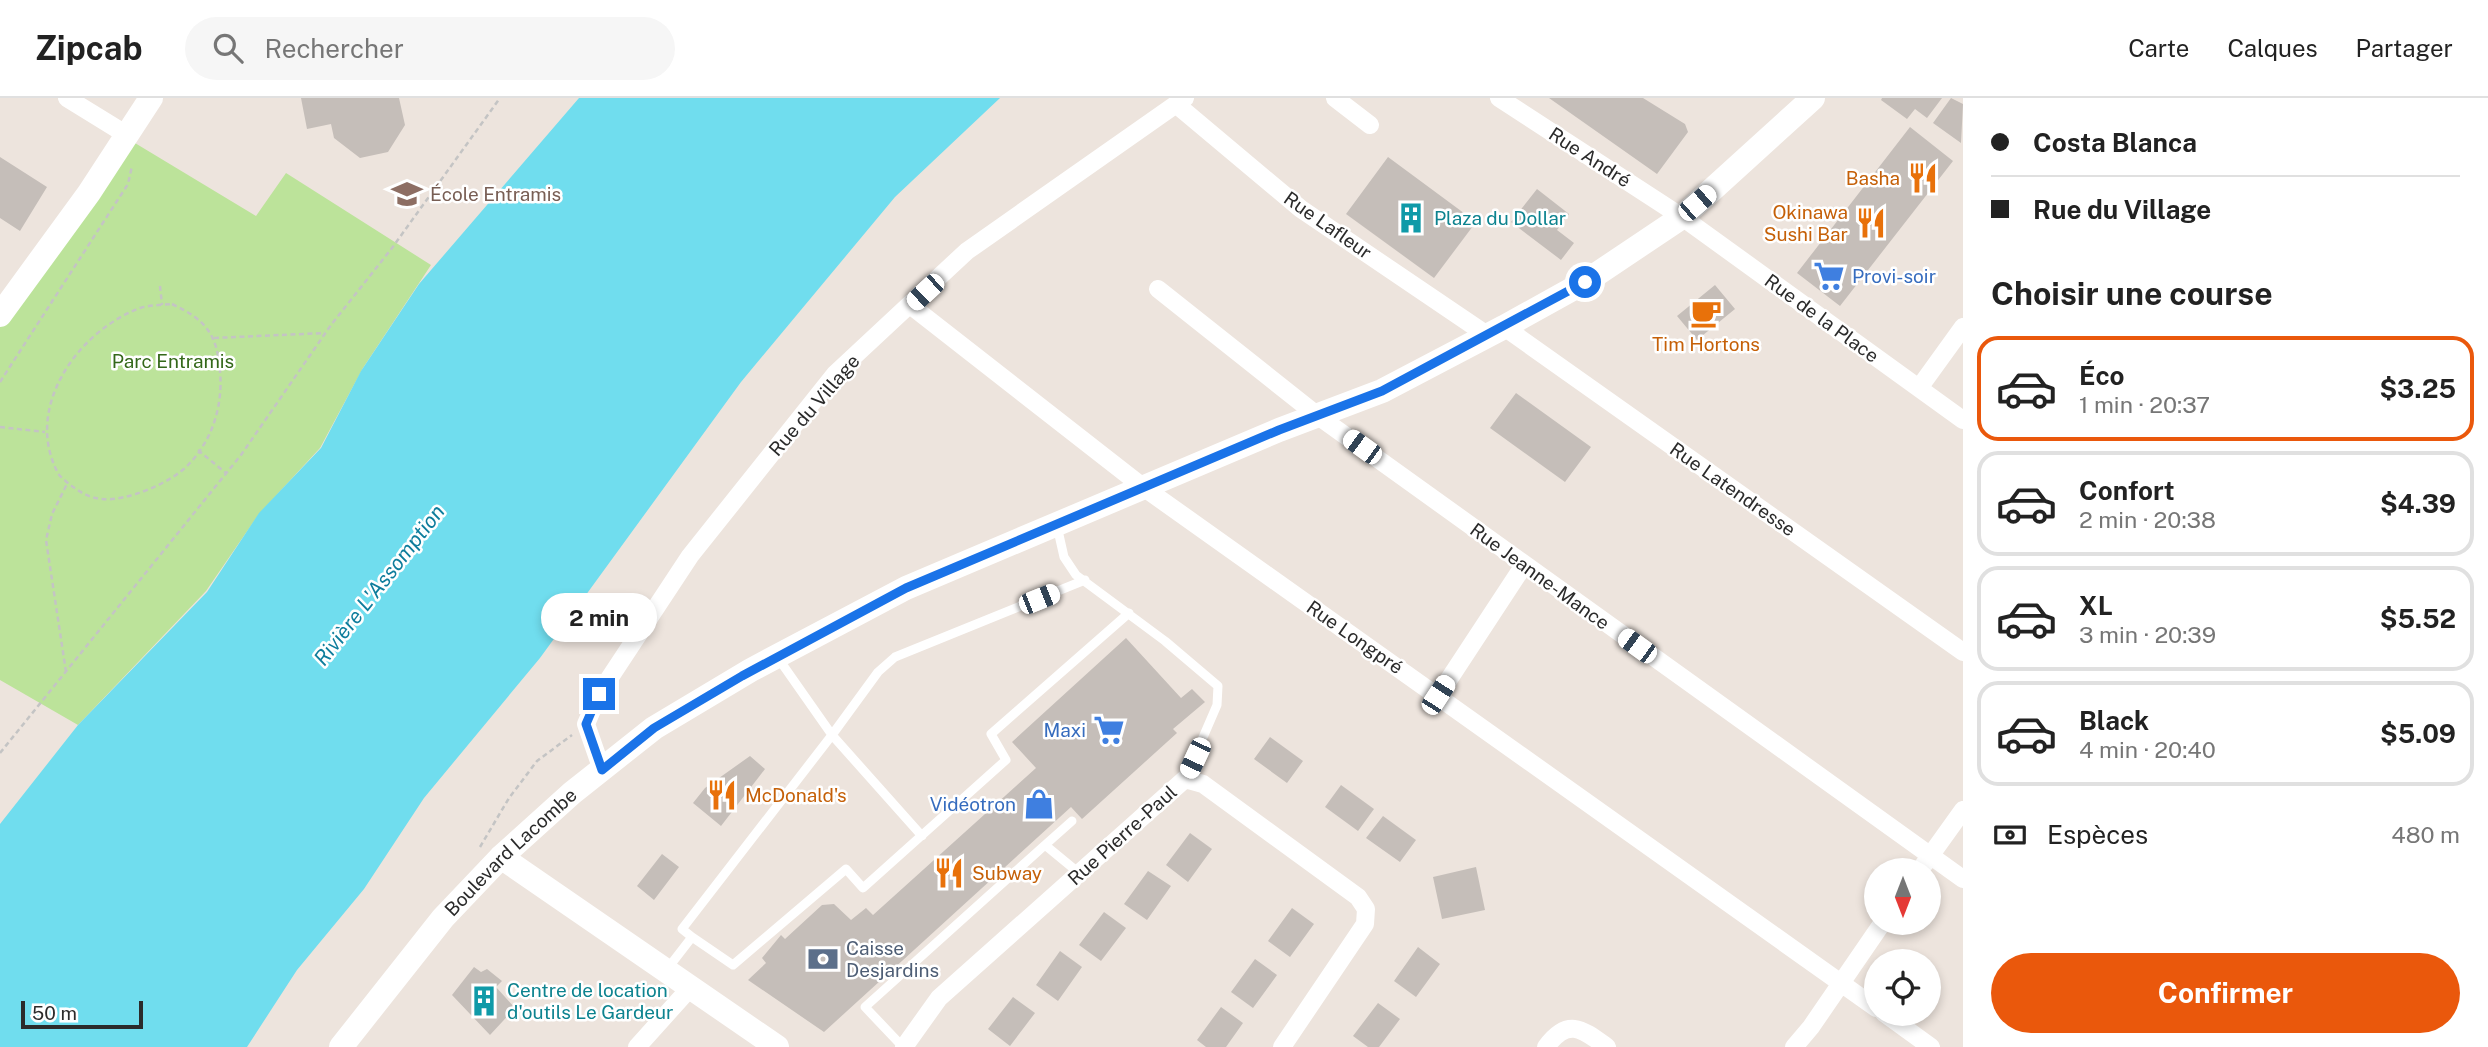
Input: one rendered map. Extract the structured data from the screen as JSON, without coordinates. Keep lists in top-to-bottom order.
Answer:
{
  "streets": {
    "main road": ["Boulevard Lacombe"],
    "street": [
      "Rue André",
      "Rue Lafleur",
      "Rue de la Place",
      "Rue du Village",
      "Rue Latendresse",
      "Rue Jeanne-Mance",
      "Rue Longpré",
      "Rue Pierre-Paul"
    ]
  },
  "crossings": [
    ["Rue André", "Rue de la Place"],
    ["Rue André", "Boulevard Lacombe"],
    ["Rue Lafleur", "Rue du Village"],
    ["Rue Lafleur", "Rue Latendresse"],
    ["Rue Lafleur", "Boulevard Lacombe"],
    ["Rue de la Place", "Boulevard Lacombe"],
    ["Rue du Village", "Rue Longpré"],
    ["Rue Latendresse", "Boulevard Lacombe"],
    ["Rue Jeanne-Mance", "Boulevard Lacombe"],
    ["Rue Longpré", "Boulevard Lacombe"]
  ],
  "water": ["Rivière L'Assomption"],
  "parks": ["Parc Entramis"],
  "places": {
    "restaurant": [
      "Basha",
      "Okinawa Sushi Bar",
      "McDonald's",
      "Subway"
    ],
    "school or university": ["École Entramis"],
    "building": ["Plaza du Dollar", "Centre de location d'outils Le Gardeur"],
    "supermarket": ["Provi-soir", "Maxi"],
    "cafe": ["Tim Hortons"],
    "shop": ["Vidéotron"],
    "bank": ["Caisse Desjardins"]
  },
  "scale_bar": "50 m",
  "north": "bottom",
  "page": {
    "header": "Zipcab",
    "search": "Rechercher",
    "nav": ["Carte", "Calques", "Partager"],
    "banner": ["Costa Blanca", "Rue du Village"],
    "heading": "Choisir une course",
    "list": [
      {
        "name": "Éco",
        "note": "1 min · 20:37",
        "value": "$3.25"
      },
      {
        "name": "Confort",
        "note": "2 min · 20:38",
        "value": "$4.39"
      },
      {
        "name": "XL",
        "note": "3 min · 20:39",
        "value": "$5.52"
      },
      {
        "name": "Black",
        "note": "4 min · 20:40",
        "value": "$5.09"
      }
    ],
    "bubble": "2 min",
    "pay": ["Espèces", "480 m"],
    "buttons": "Confirmer",
    "scale": "50 m"
  }
}
